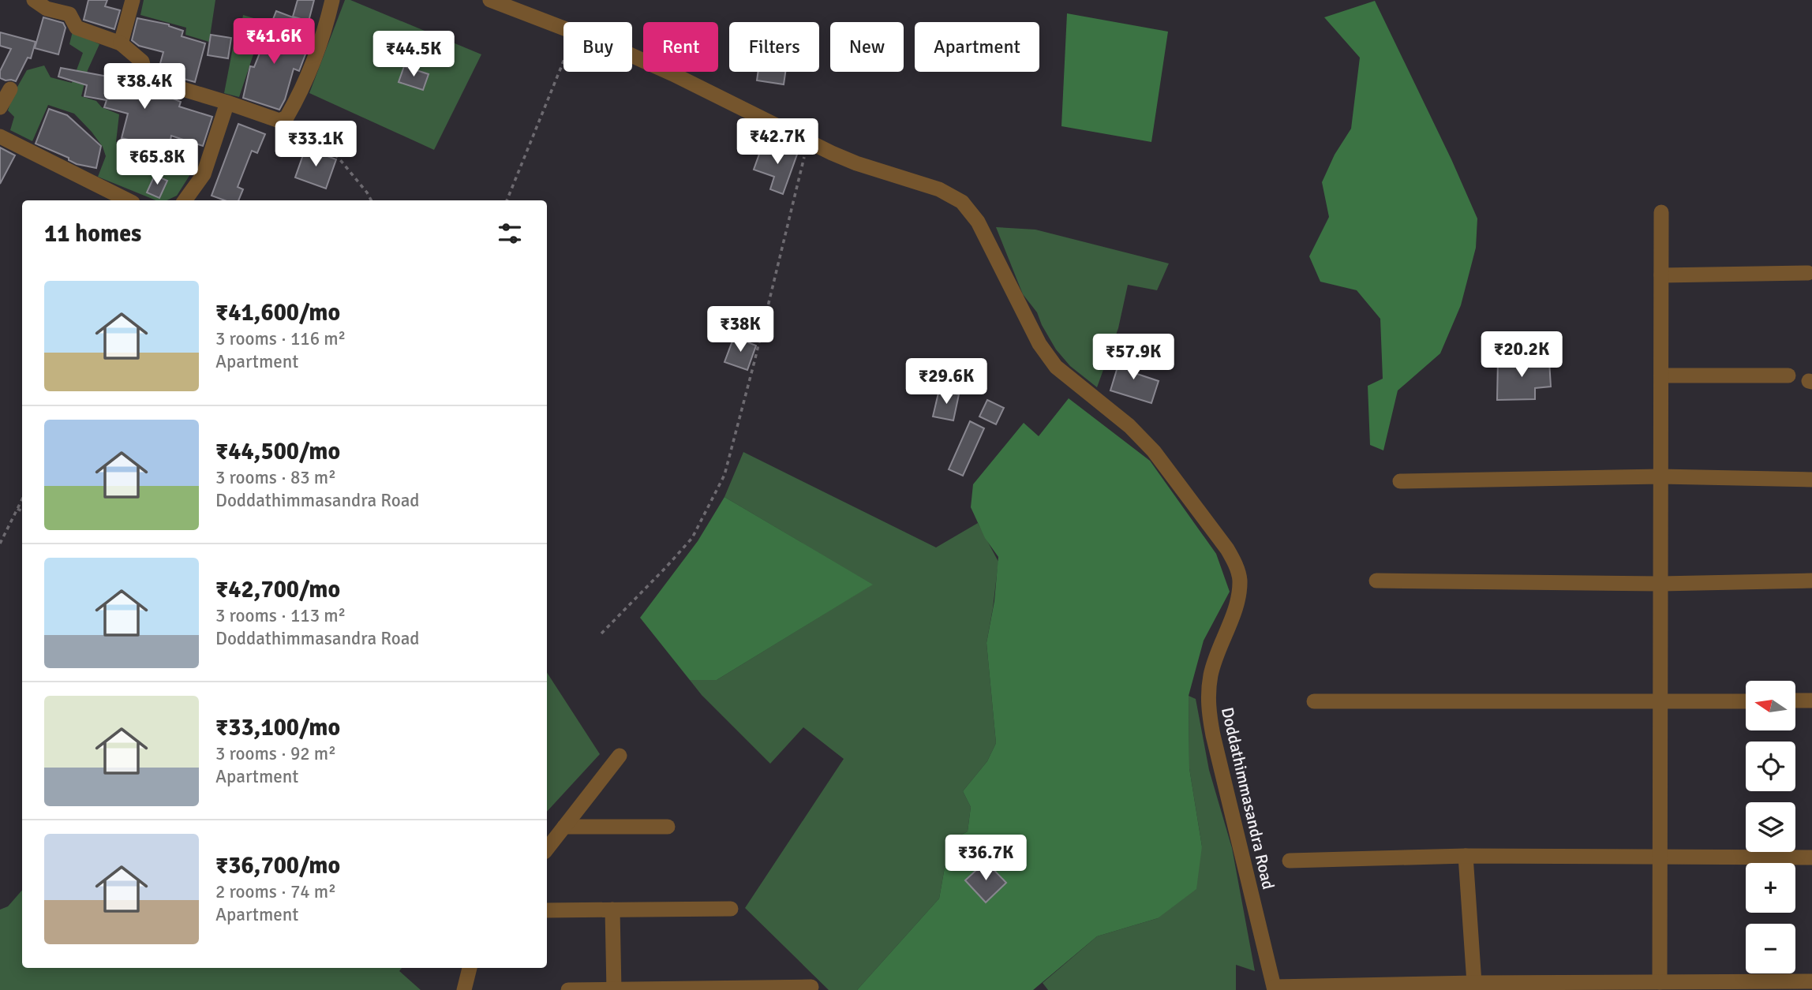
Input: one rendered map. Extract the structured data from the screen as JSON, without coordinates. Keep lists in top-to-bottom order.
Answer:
{
  "streets": {
    "street": ["Doddathimmasandra Road"]
  },
  "north": "left",
  "page": {
    "price": [
      "₹41.6K",
      "₹44.5K",
      "₹38.4K",
      "₹42.7K",
      "₹33.1K",
      "₹65.8K",
      "₹38K",
      "₹20.2K",
      "₹57.9K",
      "₹29.6K",
      "₹36.7K"
    ],
    "chip": [
      "Buy",
      "Rent",
      "Filters",
      "New",
      "Apartment"
    ],
    "heading": "11 homes",
    "list": [
      {
        "name": "₹41,600/mo",
        "note": "3 rooms · 116 m² · Apartment"
      },
      {
        "name": "₹44,500/mo",
        "note": "3 rooms · 83 m² · Doddathimmasandra Road"
      },
      {
        "name": "₹42,700/mo",
        "note": "3 rooms · 113 m² · Doddathimmasandra Road"
      },
      {
        "name": "₹33,100/mo",
        "note": "3 rooms · 92 m² · Apartment"
      },
      {
        "name": "₹36,700/mo",
        "note": "2 rooms · 74 m² · Apartment"
      }
    ],
    "map_buttons": ["+", "−"]
  }
}
